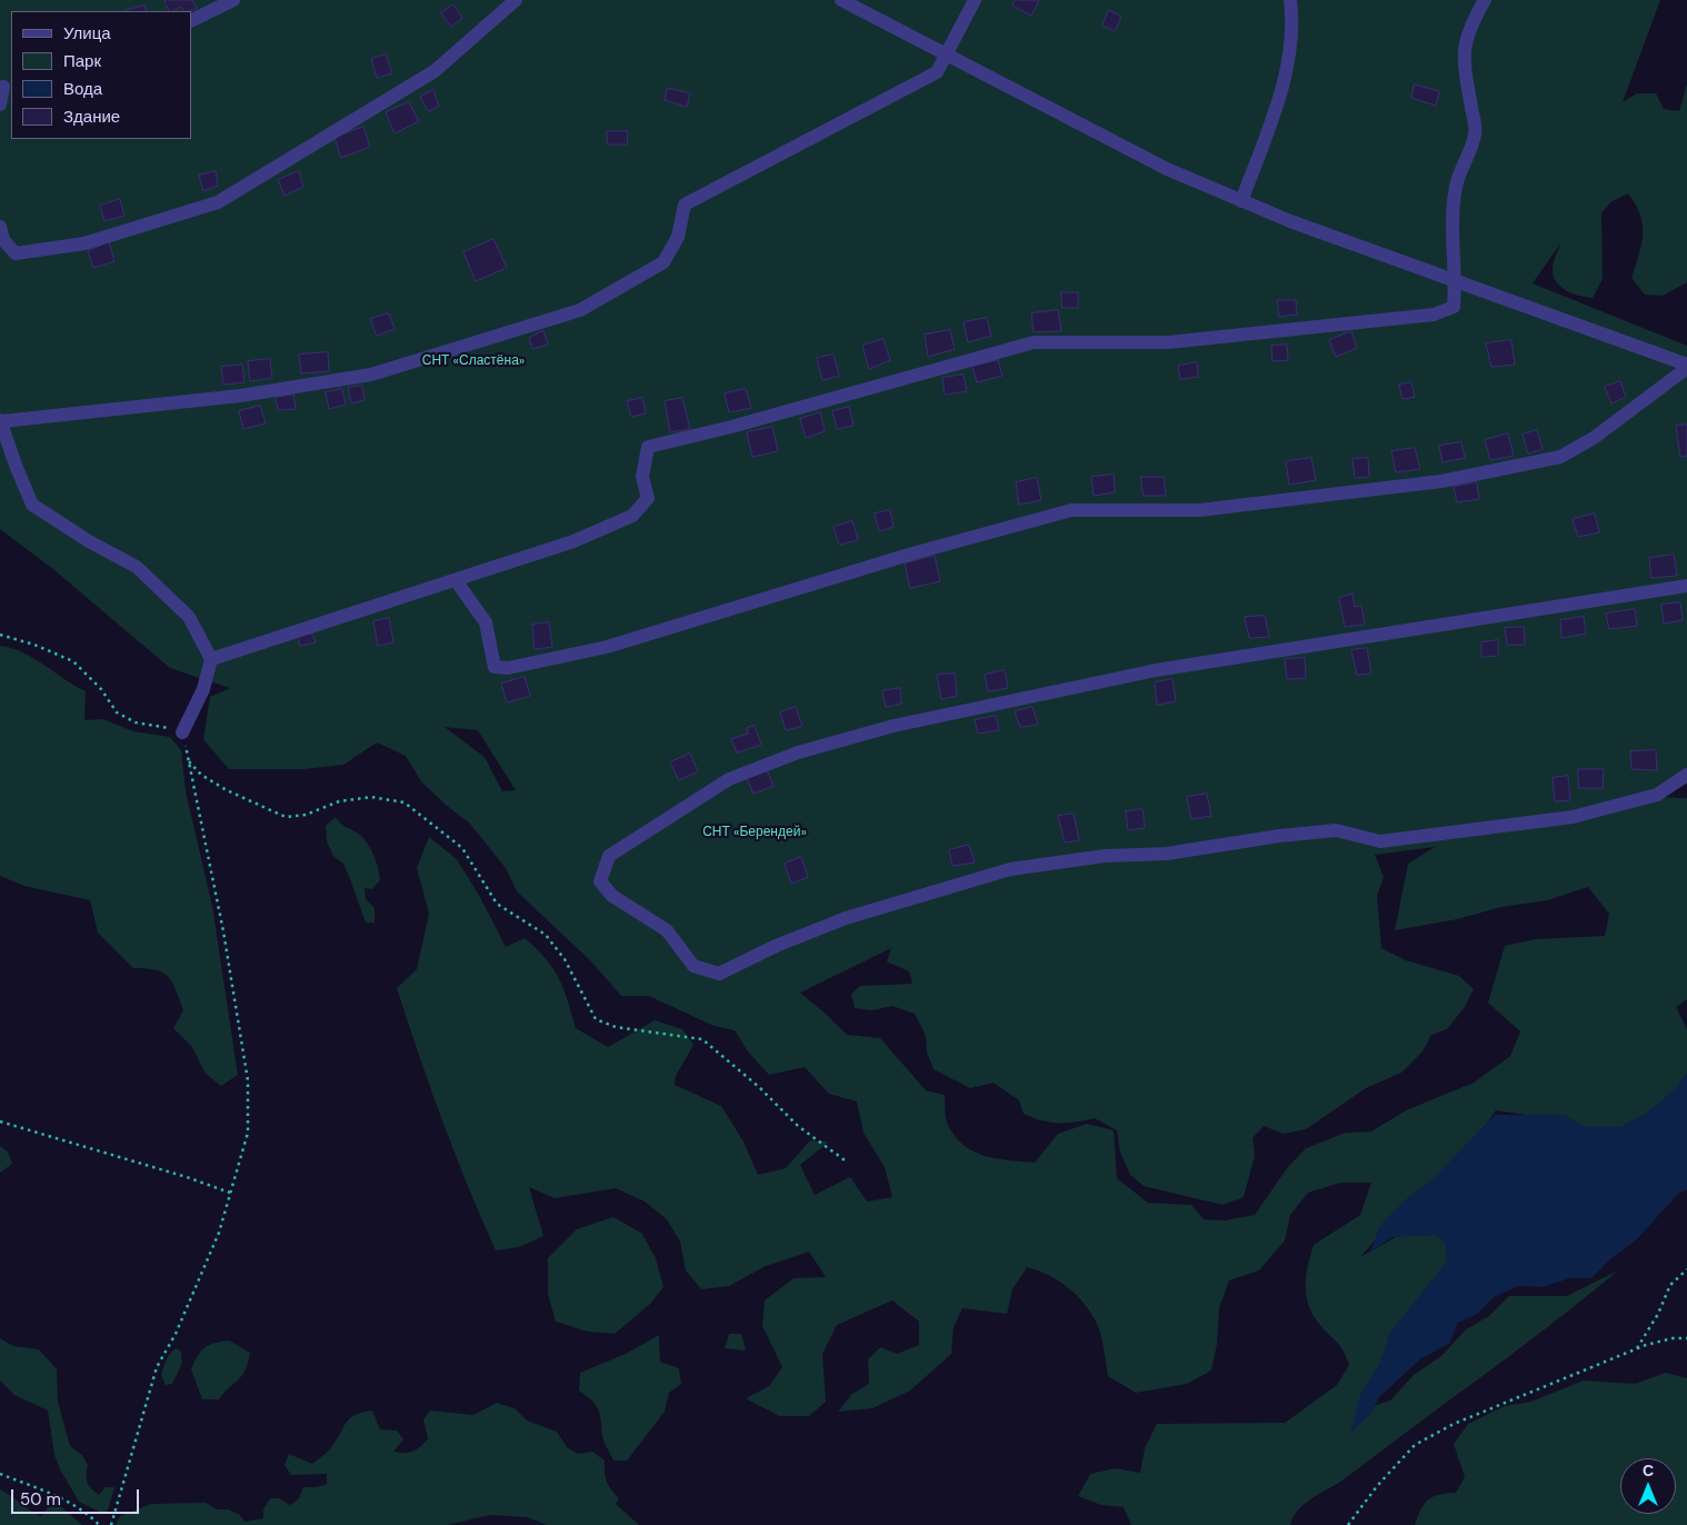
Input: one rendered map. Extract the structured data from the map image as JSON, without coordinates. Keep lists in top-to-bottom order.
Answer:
{
  "parks": ["СНТ «Сластёна»", "СНТ «Берендей»"],
  "legend": [
    "Улица",
    "Парк",
    "Вода",
    "Здание"
  ],
  "scale_bar": "50 m",
  "north": "top"
}
